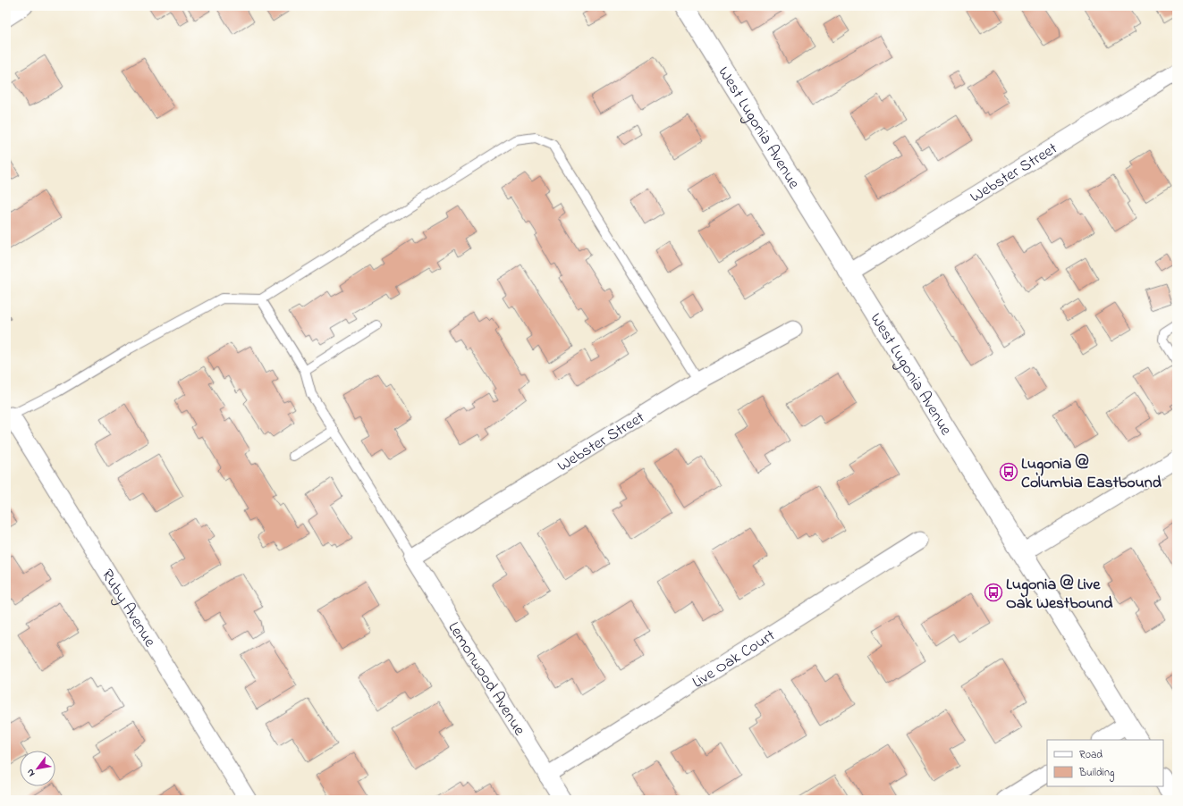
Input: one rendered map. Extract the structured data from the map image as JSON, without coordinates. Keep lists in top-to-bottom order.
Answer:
{
  "streets": {
    "main road": ["West Lugonia Avenue"],
    "street": [
      "Webster Street",
      "Ruby Avenue",
      "Live Oak Court",
      "Lemonwood Avenue"
    ]
  },
  "crossings": [
    ["West Lugonia Avenue", "Webster Street"],
    ["Webster Street", "Lemonwood Avenue"],
    ["Live Oak Court", "Lemonwood Avenue"]
  ],
  "places": {
    "bus stop": ["Lugonia @ Columbia Eastbound", "Lugonia @ Live Oak Westbound"]
  },
  "legend": ["Road", "Building"],
  "north": "bottom left"
}
